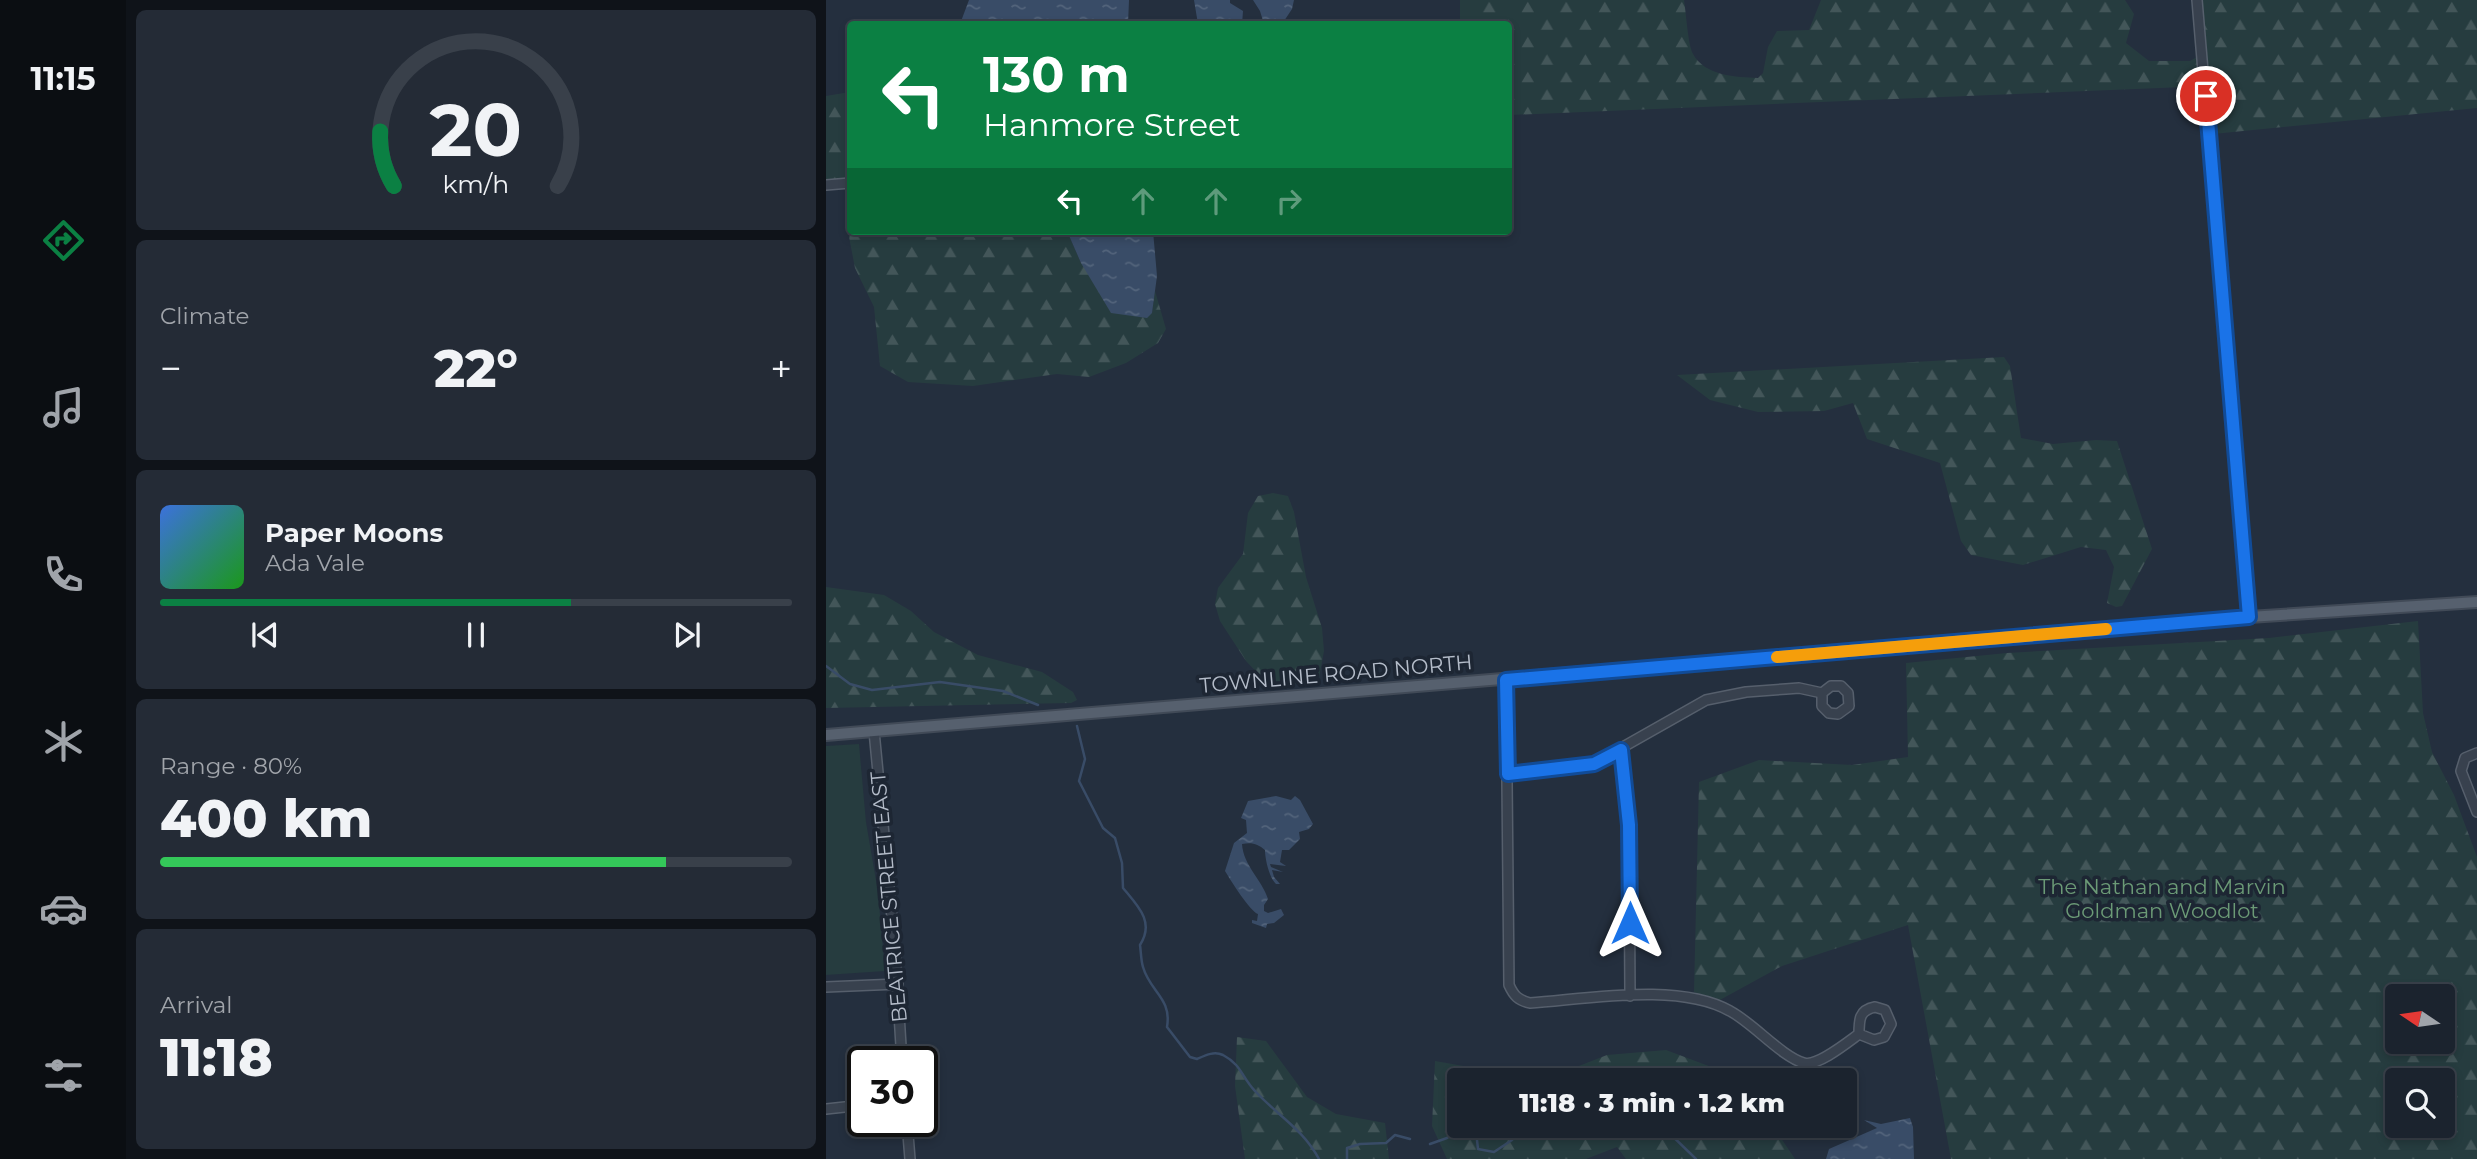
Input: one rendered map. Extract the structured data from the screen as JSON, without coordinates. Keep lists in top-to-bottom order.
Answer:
{
  "streets": {
    "main road": ["TOWNLINE ROAD NORTH"],
    "street": ["BEATRICE STREET EAST"]
  },
  "crossings": [
    ["TOWNLINE ROAD NORTH", "BEATRICE STREET EAST"]
  ],
  "parks": ["The Nathan and Marvin Goldman Woodlot"],
  "north": "left",
  "page": {
    "tabs": "11:15",
    "turn": ["130 m", "Hanmore Street"],
    "tile": [
      "Climate",
      ["Range · 80%", "400 km"],
      ["Arrival", "11:18"]
    ],
    "heat": ["−", "22°", "+"],
    "song": ["Paper Moons", "Ada Vale"],
    "limit": "30",
    "trip": "11:18 · 3 min · 1.2 km",
    "gauge": ["20", "km/h"]
  }
}
